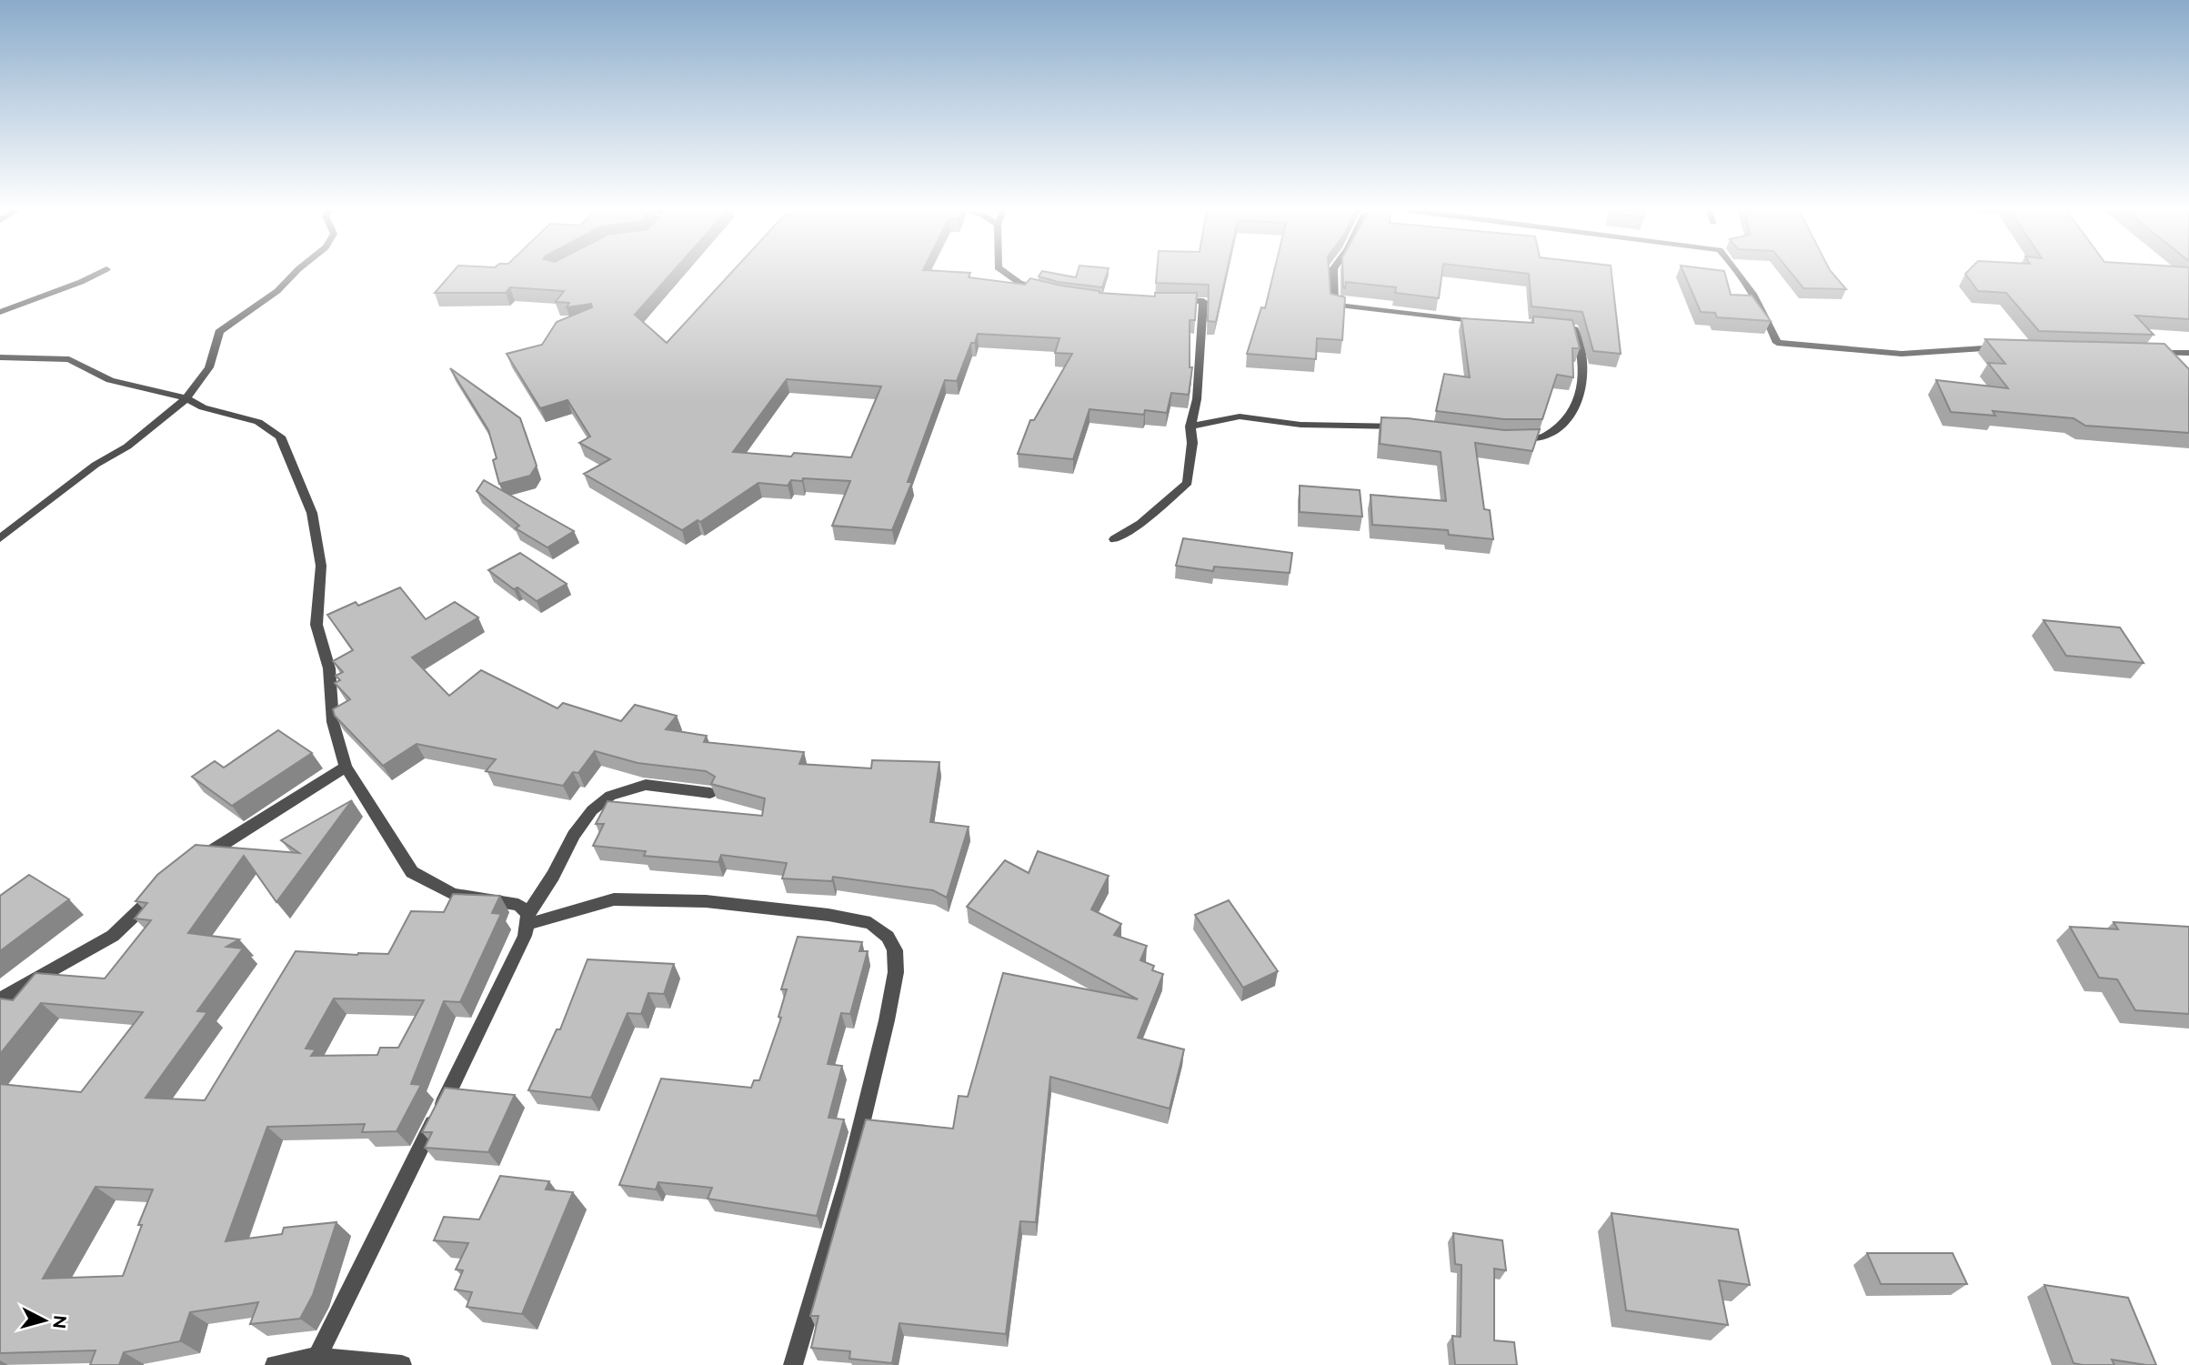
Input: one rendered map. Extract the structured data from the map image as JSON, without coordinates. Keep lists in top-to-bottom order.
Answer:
{
  "north": "right"
}
